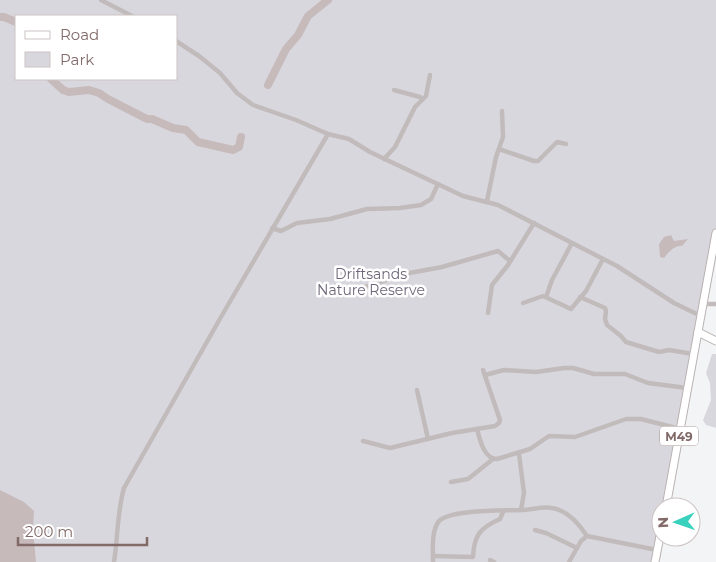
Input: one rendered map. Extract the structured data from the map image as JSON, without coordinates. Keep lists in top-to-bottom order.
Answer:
{
  "streets": {
    "main road": ["M49"]
  },
  "parks": ["Driftsands Nature Reserve"],
  "legend": ["Road", "Park"],
  "scale_bar": "200 m",
  "north": "left"
}
